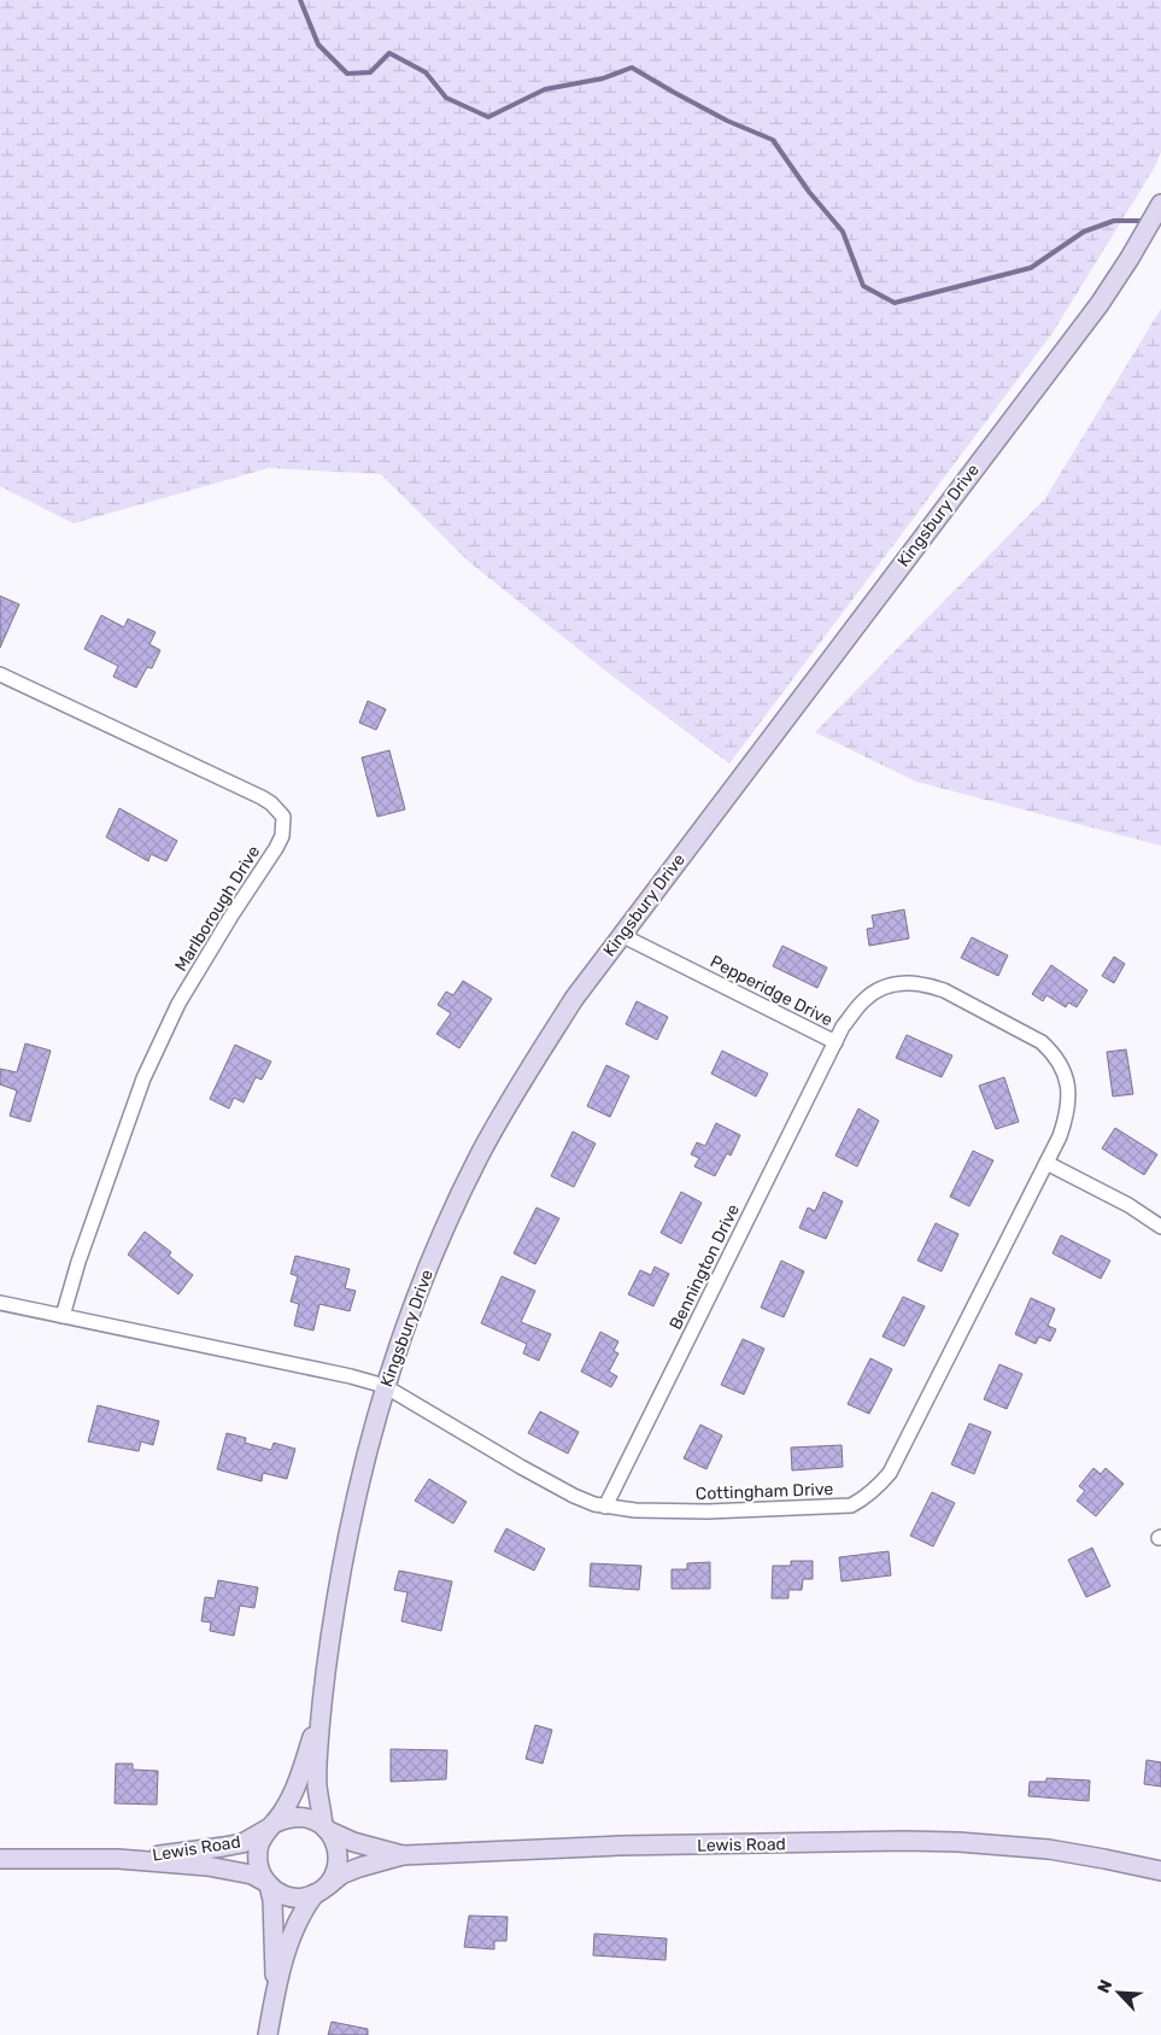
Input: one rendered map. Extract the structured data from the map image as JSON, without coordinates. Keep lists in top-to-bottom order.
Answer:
{
  "streets": {
    "street": [
      "Kingsbury Drive",
      "Marlborough Drive",
      "Pepperidge Drive",
      "Bennington Drive",
      "Cottingham Drive",
      "Lewis Road"
    ]
  },
  "crossings": [
    ["Kingsbury Drive", "Pepperidge Drive"],
    ["Kingsbury Drive", "Cottingham Drive"],
    ["Kingsbury Drive", "Lewis Road"],
    ["Pepperidge Drive", "Bennington Drive"],
    ["Pepperidge Drive", "Cottingham Drive"],
    ["Bennington Drive", "Cottingham Drive"]
  ],
  "north": "top left"
}
